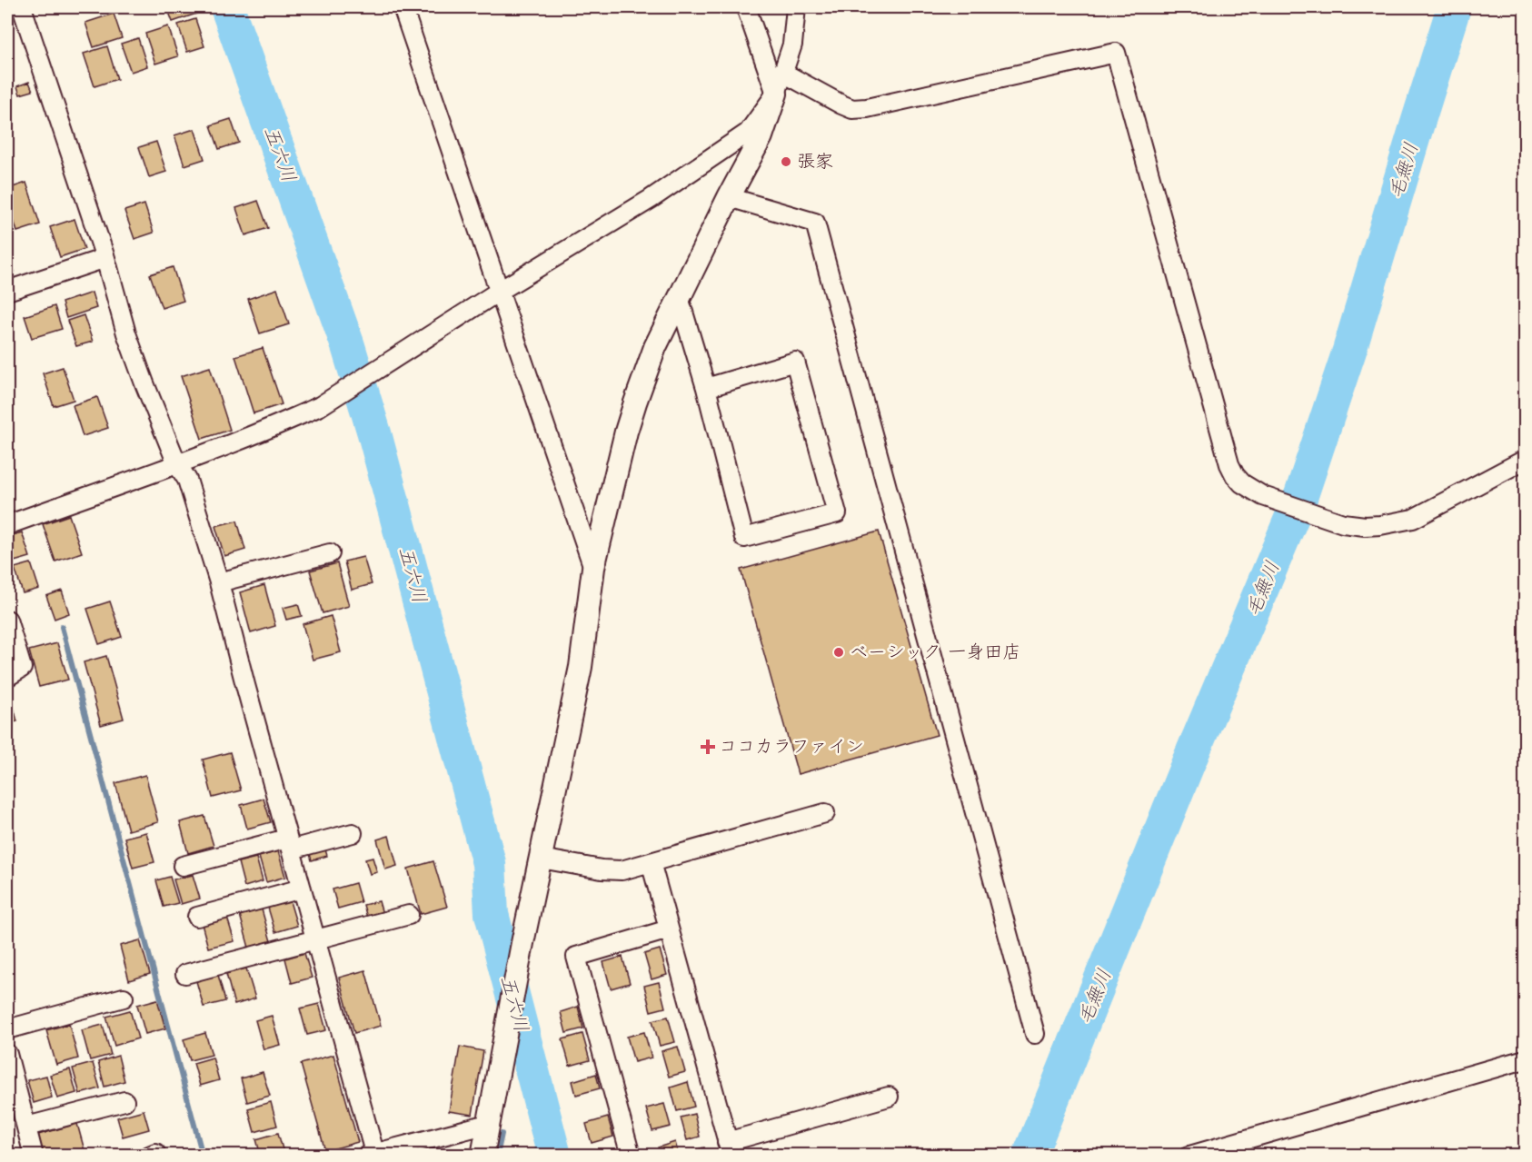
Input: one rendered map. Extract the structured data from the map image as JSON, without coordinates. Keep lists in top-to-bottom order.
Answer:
{
  "water": ["五六川", "毛無川"],
  "places": {
    "other": ["張家", "ベーシック 一身田店"],
    "health": ["ココカラファイン"]
  }
}
